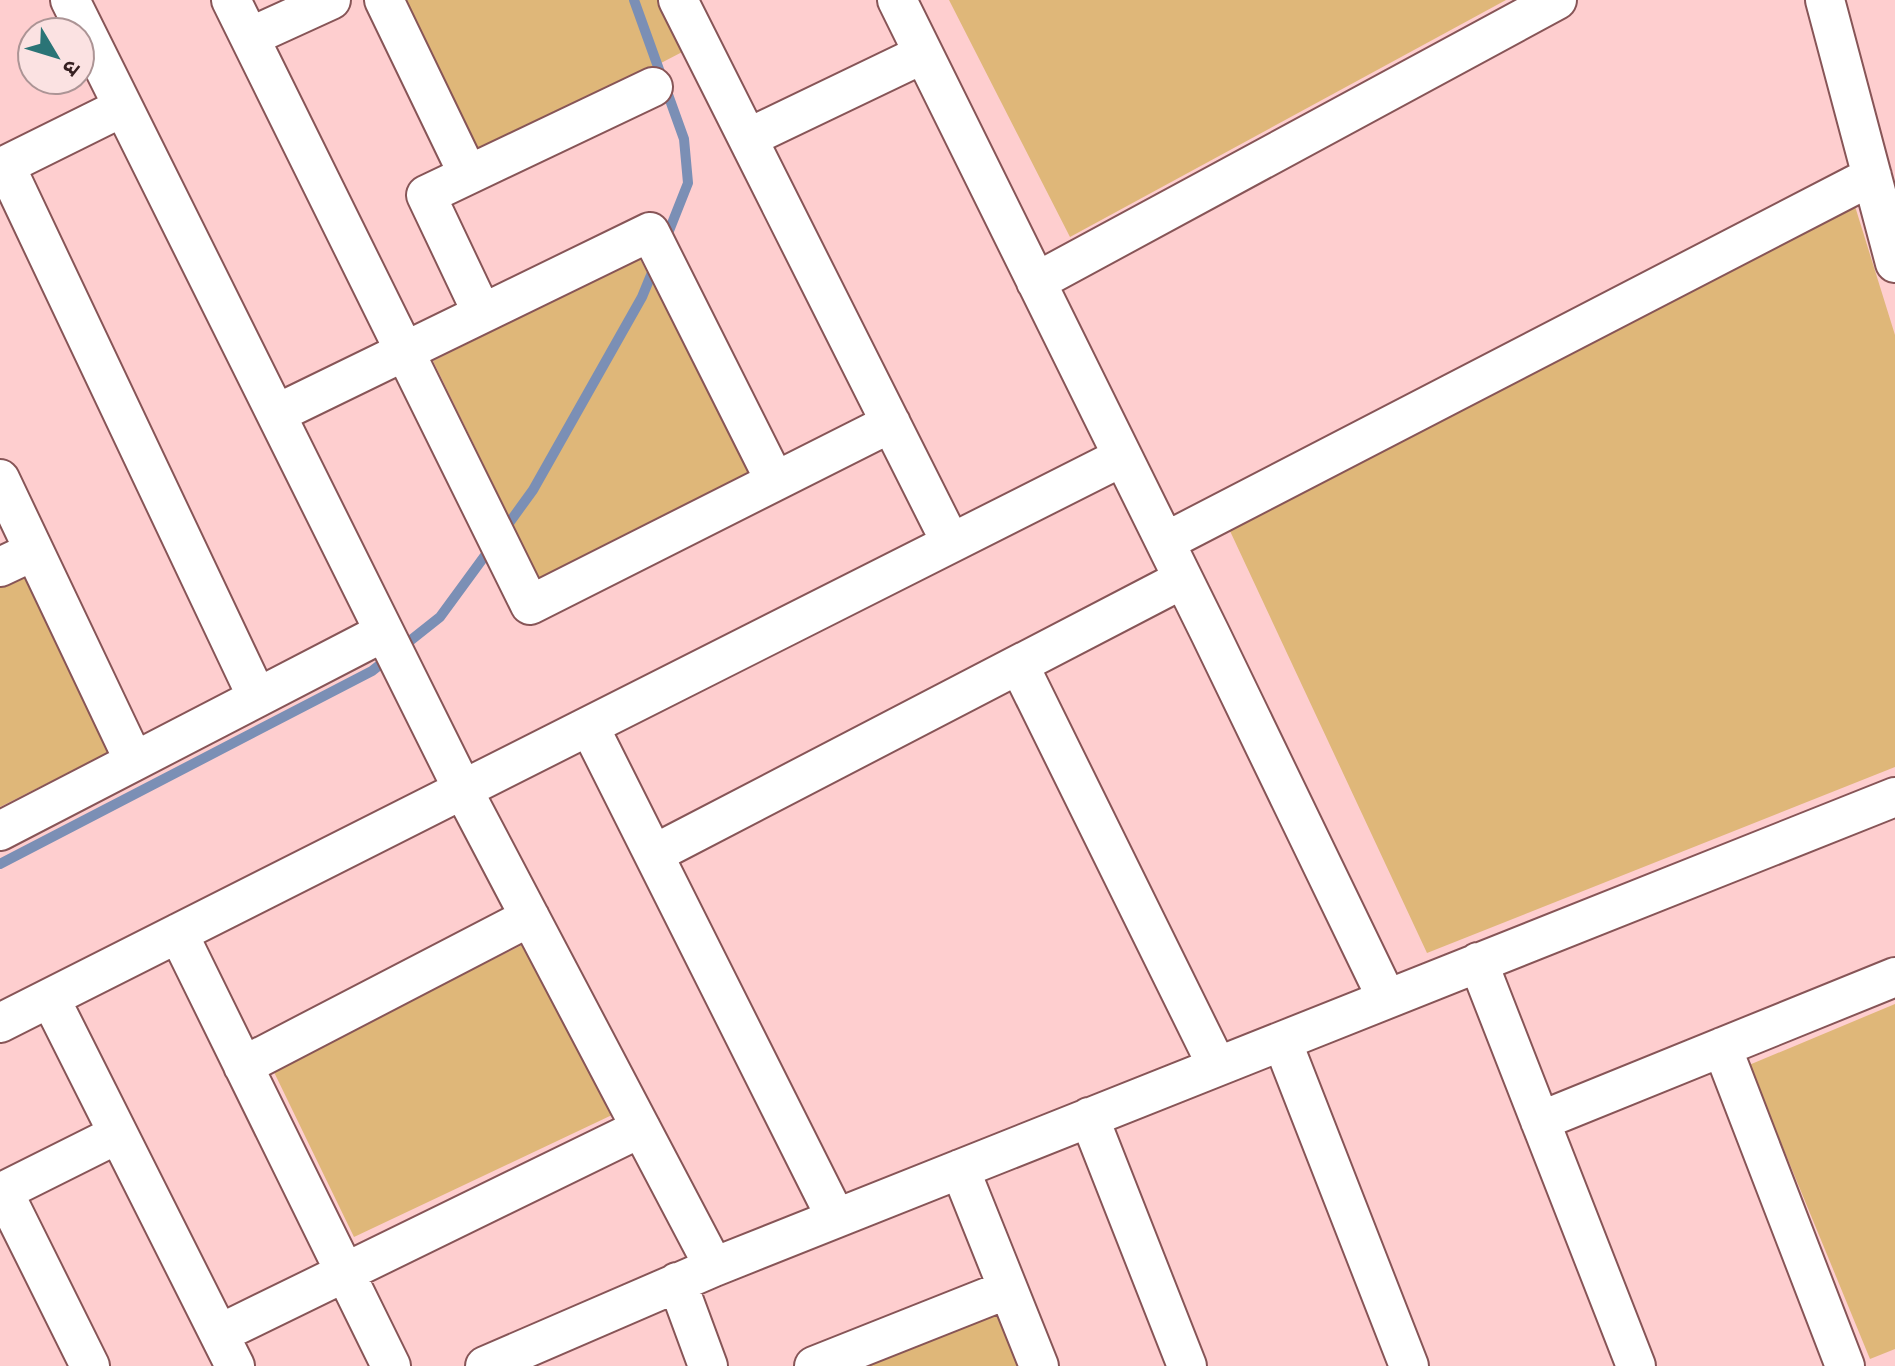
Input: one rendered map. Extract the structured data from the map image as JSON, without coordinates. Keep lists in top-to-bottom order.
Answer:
{
  "north": "bottom right"
}
